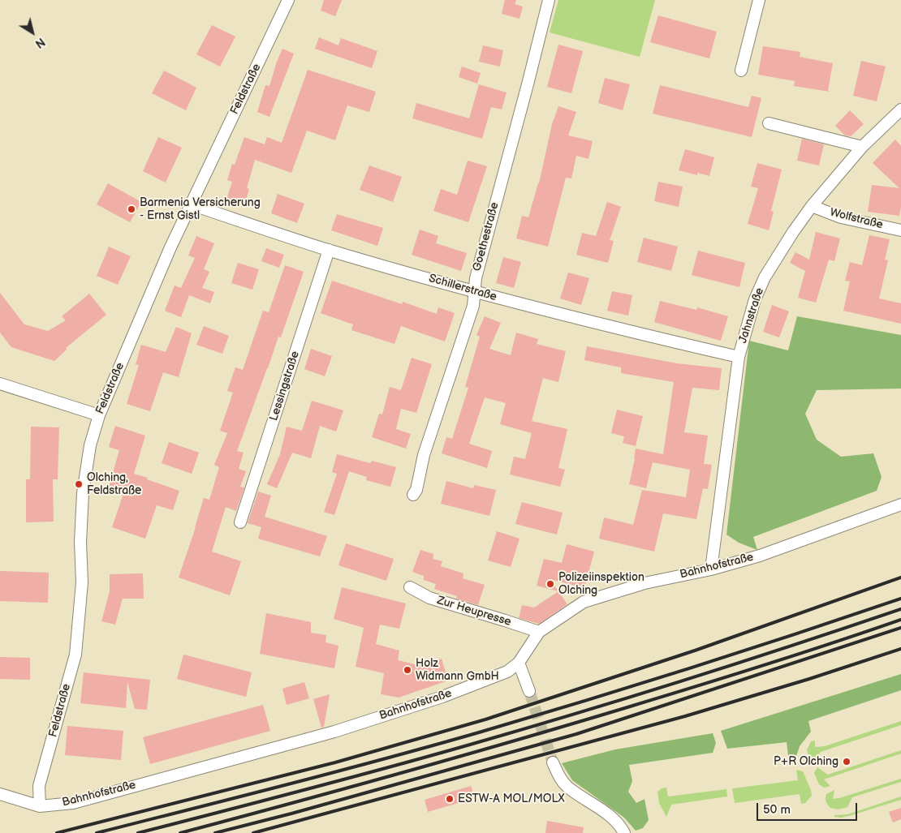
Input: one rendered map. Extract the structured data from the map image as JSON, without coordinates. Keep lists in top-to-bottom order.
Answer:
{
  "streets": {
    "street": [
      "Feldstraße",
      "Wolfstraße",
      "Goethestraße",
      "Schillerstraße",
      "Jahnstraße",
      "Lessingstraße",
      "Bahnhofstraße",
      "Zur Heupresse"
    ]
  },
  "crossings": [
    ["Feldstraße", "Schillerstraße"],
    ["Feldstraße", "Bahnhofstraße"],
    ["Wolfstraße", "Jahnstraße"],
    ["Goethestraße", "Schillerstraße"],
    ["Schillerstraße", "Jahnstraße"],
    ["Schillerstraße", "Lessingstraße"],
    ["Jahnstraße", "Bahnhofstraße"],
    ["Bahnhofstraße", "Zur Heupresse"]
  ],
  "places": [
    "Barmenia Versicherung - Ernst Gistl",
    "Olching, Feldstraße",
    "Polizeiinspektion Olching",
    "Holz Widmann GmbH",
    "P+R Olching",
    "ESTW-A MOL/MOLX"
  ],
  "scale_bar": "50 m",
  "north": "bottom right"
}
